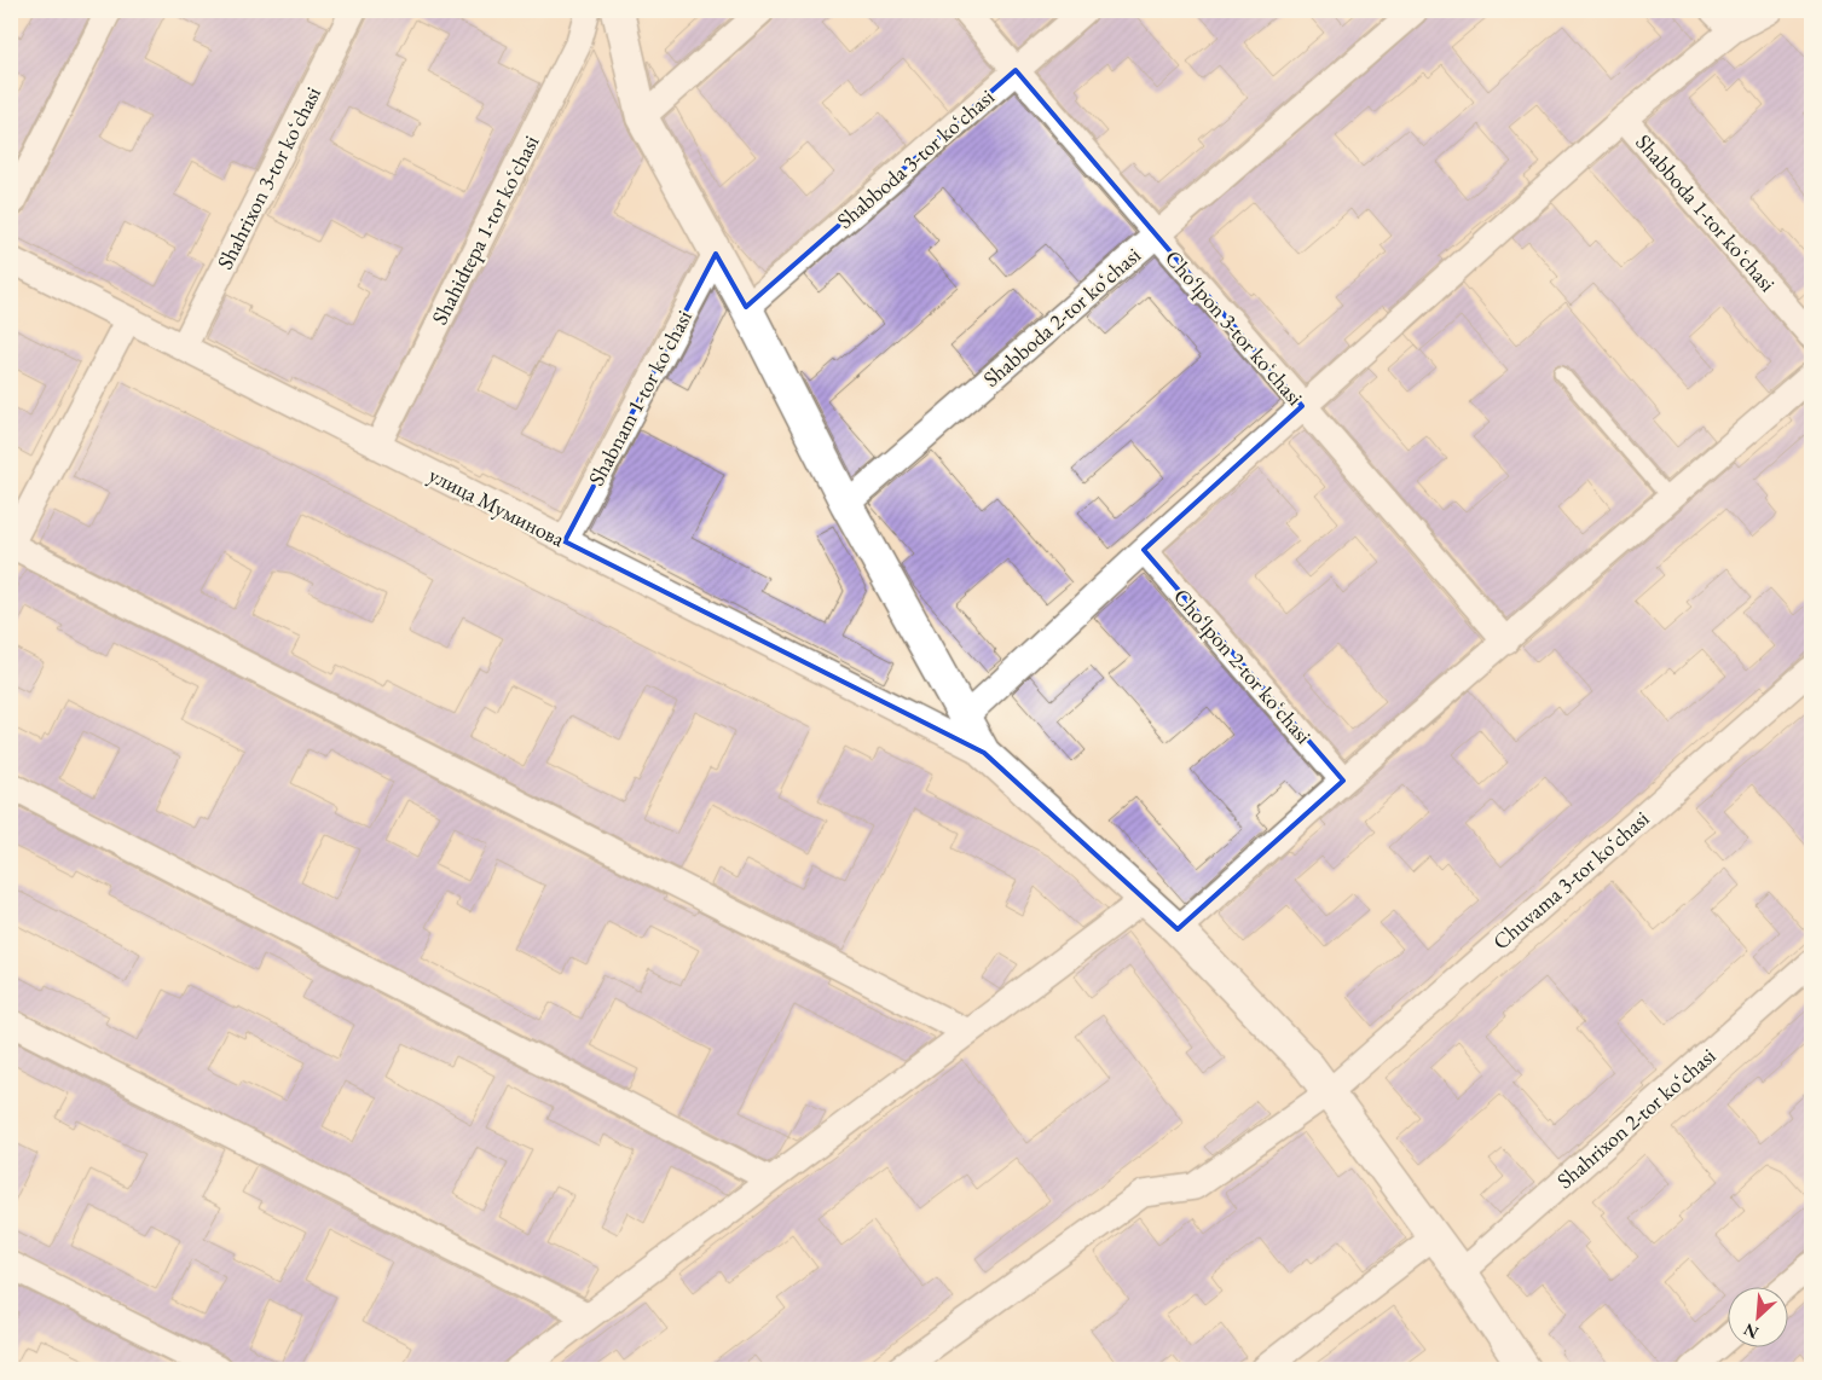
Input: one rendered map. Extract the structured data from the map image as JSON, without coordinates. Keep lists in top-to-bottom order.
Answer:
{
  "streets": {
    "street": [
      "Shabboda 3-tor koʻchasi",
      "Shahrixon 3-tor koʻchasi",
      "Shabboda 1-tor koʻchasi",
      "Shahidtepa 1-tor koʻchasi",
      "Shabboda 2-tor koʻchasi",
      "Cho‘lpon 3-tor koʻchasi",
      "Shabnam 1-tor koʻchasi",
      "улица Муминова",
      "Cho‘lpon 2-tor koʻchasi",
      "Chuvama 3-tor koʻchasi",
      "Shahrixon 2-tor koʻchasi"
    ]
  },
  "crossings": [
    ["Shabboda 3-tor koʻchasi", "Cho‘lpon 3-tor koʻchasi"],
    ["Shahrixon 3-tor koʻchasi", "улица Муминова"],
    ["Shahidtepa 1-tor koʻchasi", "улица Муминова"],
    ["Shabboda 2-tor koʻchasi", "Cho‘lpon 3-tor koʻchasi"],
    ["Shabnam 1-tor koʻchasi", "улица Муминова"]
  ],
  "north": "bottom left"
}
